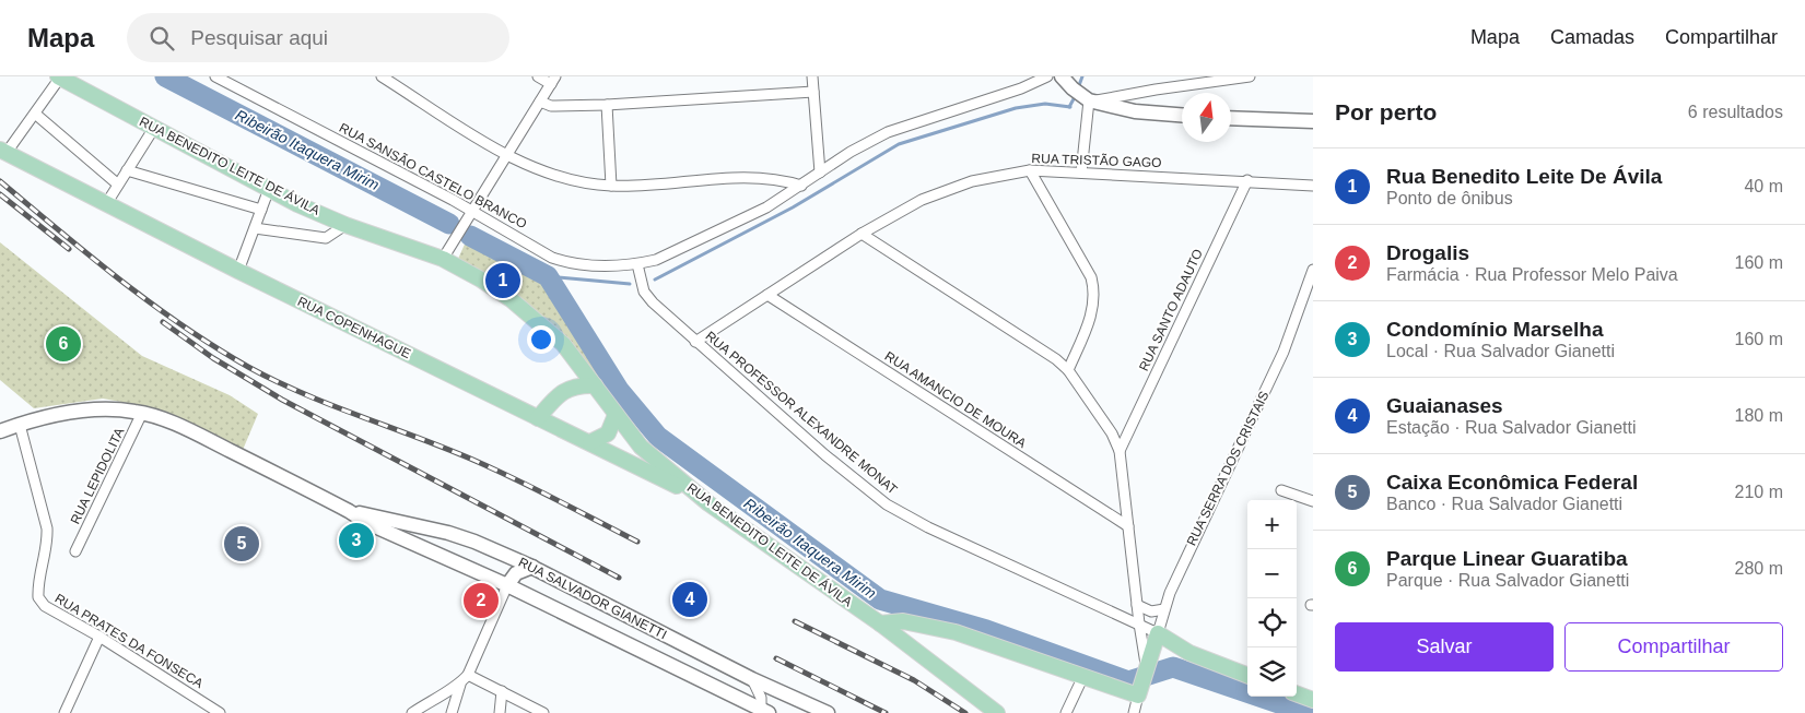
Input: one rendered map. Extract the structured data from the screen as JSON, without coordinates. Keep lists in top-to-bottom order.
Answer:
{
  "streets": {
    "main road": [
      "RUA BENEDITO LEITE DE ÁVILA",
      "RUA COPENHAGUE",
      "RUA SERRA DOS CRISTAIS",
      "RUA SALVADOR GIANETTI"
    ],
    "street": [
      "RUA TRISTÃO GAGO",
      "RUA SANSÃO CASTELO BRANCO",
      "RUA SANTO ADAUTO",
      "RUA AMANCIO DE MOURA",
      "RUA PROFESSOR ALEXANDRE MONAT",
      "RUA LEPIDOLITA",
      "RUA PRATES DA FONSECA"
    ]
  },
  "crossings": [
    ["RUA TRISTÃO GAGO", "RUA SANTO ADAUTO"],
    ["RUA TRISTÃO GAGO", "RUA AMANCIO DE MOURA"],
    ["RUA TRISTÃO GAGO", "RUA PROFESSOR ALEXANDRE MONAT"],
    ["RUA BENEDITO LEITE DE ÁVILA", "RUA COPENHAGUE"],
    ["RUA SANSÃO CASTELO BRANCO", "RUA PROFESSOR ALEXANDRE MONAT"],
    ["RUA PROFESSOR ALEXANDRE MONAT", "RUA SERRA DOS CRISTAIS"],
    ["RUA LEPIDOLITA", "RUA SALVADOR GIANETTI"],
    ["RUA SALVADOR GIANETTI", "RUA PRATES DA FONSECA"]
  ],
  "water": ["Ribeirão Itaquera Mirim"],
  "north": "top",
  "page": {
    "header": "Mapa",
    "search": "Pesquisar aqui",
    "nav": ["Mapa", "Camadas", "Compartilhar"],
    "heading": ["Por perto", "6 resultados"],
    "list": [
      {
        "mark": "1",
        "name": "Rua Benedito Leite De Ávila",
        "note": "Ponto de ônibus",
        "value": "40 m"
      },
      {
        "mark": "2",
        "name": "Drogalis",
        "note": "Farmácia · Rua Professor Melo Paiva",
        "value": "160 m"
      },
      {
        "mark": "3",
        "name": "Condomínio Marselha",
        "note": "Local · Rua Salvador Gianetti",
        "value": "160 m"
      },
      {
        "mark": "4",
        "name": "Guaianases",
        "note": "Estação · Rua Salvador Gianetti",
        "value": "180 m"
      },
      {
        "mark": "5",
        "name": "Caixa Econômica Federal",
        "note": "Banco · Rua Salvador Gianetti",
        "value": "210 m"
      },
      {
        "mark": "6",
        "name": "Parque Linear Guaratiba",
        "note": "Parque · Rua Salvador Gianetti",
        "value": "280 m"
      }
    ],
    "pins": [
      "1",
      "6",
      "3",
      "5",
      "4",
      "2"
    ],
    "map_buttons": ["+", "−"],
    "buttons": ["Salvar", "Compartilhar"]
  }
}
